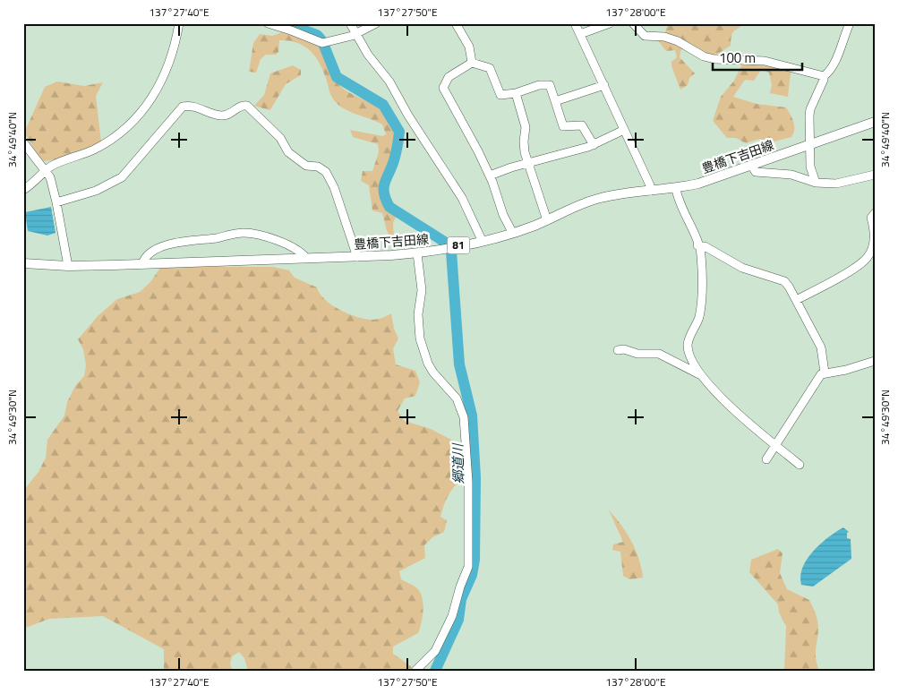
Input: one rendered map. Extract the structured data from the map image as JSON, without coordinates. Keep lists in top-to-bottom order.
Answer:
{
  "streets": {
    "main road": ["豊橋下吉田線", "81"]
  },
  "water": ["郷道川"],
  "scale_bar": "100 m",
  "coordinates": [
    "137°27'40\"E",
    "137°27'50\"E",
    "137°28'00\"E",
    "34°49'40\"N",
    "34°49'30\"N"
  ]
}
